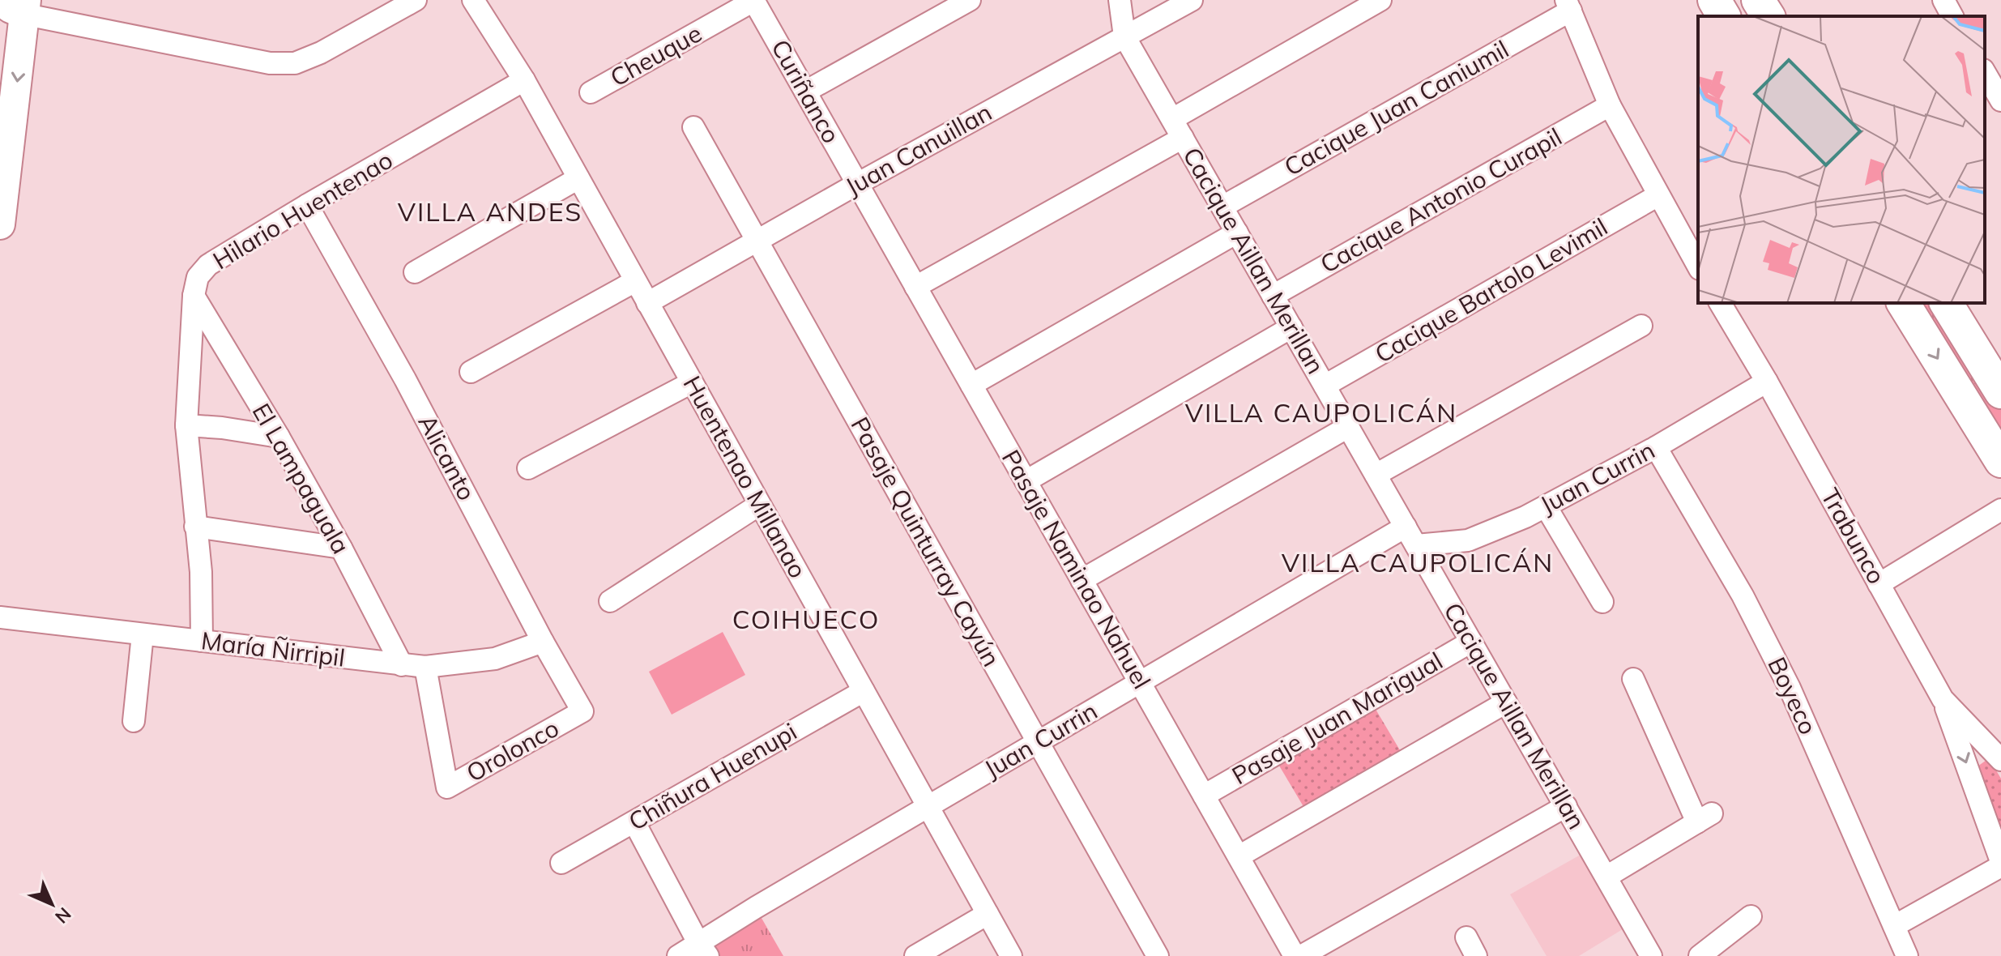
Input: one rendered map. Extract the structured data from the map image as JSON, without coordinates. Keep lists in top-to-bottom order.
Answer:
{
  "streets": {
    "street": [
      "Cheuque",
      "Curiñanco",
      "Cacique Juan Caniumil",
      "Juan Canuillan",
      "Cacique Antonio Curapil",
      "Hilario Huentenao",
      "Cacique Aillan Merillan",
      "Cacique Bartolo Levimil",
      "Alicanto",
      "Huentenao Millanao",
      "Juan Currin",
      "El Lampaguala",
      "Trabunco",
      "Pasaje Quinturray Cayún",
      "Pasaje Naminao Nahuel",
      "María Ñirripil",
      "Boyeco",
      "Pasaje Juan Marigual",
      "Orolonco",
      "Chiñura Huenupi"
    ]
  },
  "crossings": [
    ["Cheuque", "Curiñanco"],
    ["Curiñanco", "Juan Canuillan"],
    ["Curiñanco", "Pasaje Naminao Nahuel"],
    ["Cacique Juan Caniumil", "Cacique Aillan Merillan"],
    ["Juan Canuillan", "Cacique Aillan Merillan"],
    ["Juan Canuillan", "Huentenao Millanao"],
    ["Juan Canuillan", "Pasaje Quinturray Cayún"],
    ["Juan Canuillan", "Pasaje Naminao Nahuel"],
    ["Cacique Antonio Curapil", "Cacique Aillan Merillan"],
    ["Hilario Huentenao", "Alicanto"],
    ["Hilario Huentenao", "Huentenao Millanao"],
    ["Hilario Huentenao", "El Lampaguala"],
    ["Hilario Huentenao", "María Ñirripil"],
    ["Cacique Aillan Merillan", "Cacique Bartolo Levimil"],
    ["Cacique Aillan Merillan", "Juan Currin"],
    ["Cacique Aillan Merillan", "Pasaje Juan Marigual"],
    ["Alicanto", "María Ñirripil"],
    ["Alicanto", "Orolonco"],
    ["Huentenao Millanao", "Juan Currin"],
    ["Huentenao Millanao", "Chiñura Huenupi"],
    ["Juan Currin", "Trabunco"],
    ["Juan Currin", "Pasaje Quinturray Cayún"],
    ["Juan Currin", "Pasaje Naminao Nahuel"],
    ["Juan Currin", "Boyeco"],
    ["El Lampaguala", "María Ñirripil"],
    ["Pasaje Naminao Nahuel", "Pasaje Juan Marigual"],
    ["María Ñirripil", "Orolonco"]
  ],
  "districts": [
    "VILLA ANDES",
    "VILLA CAUPOLICÁN",
    "VILLA CAUPOLICÁN",
    "COIHUECO"
  ],
  "north": "bottom right"
}
